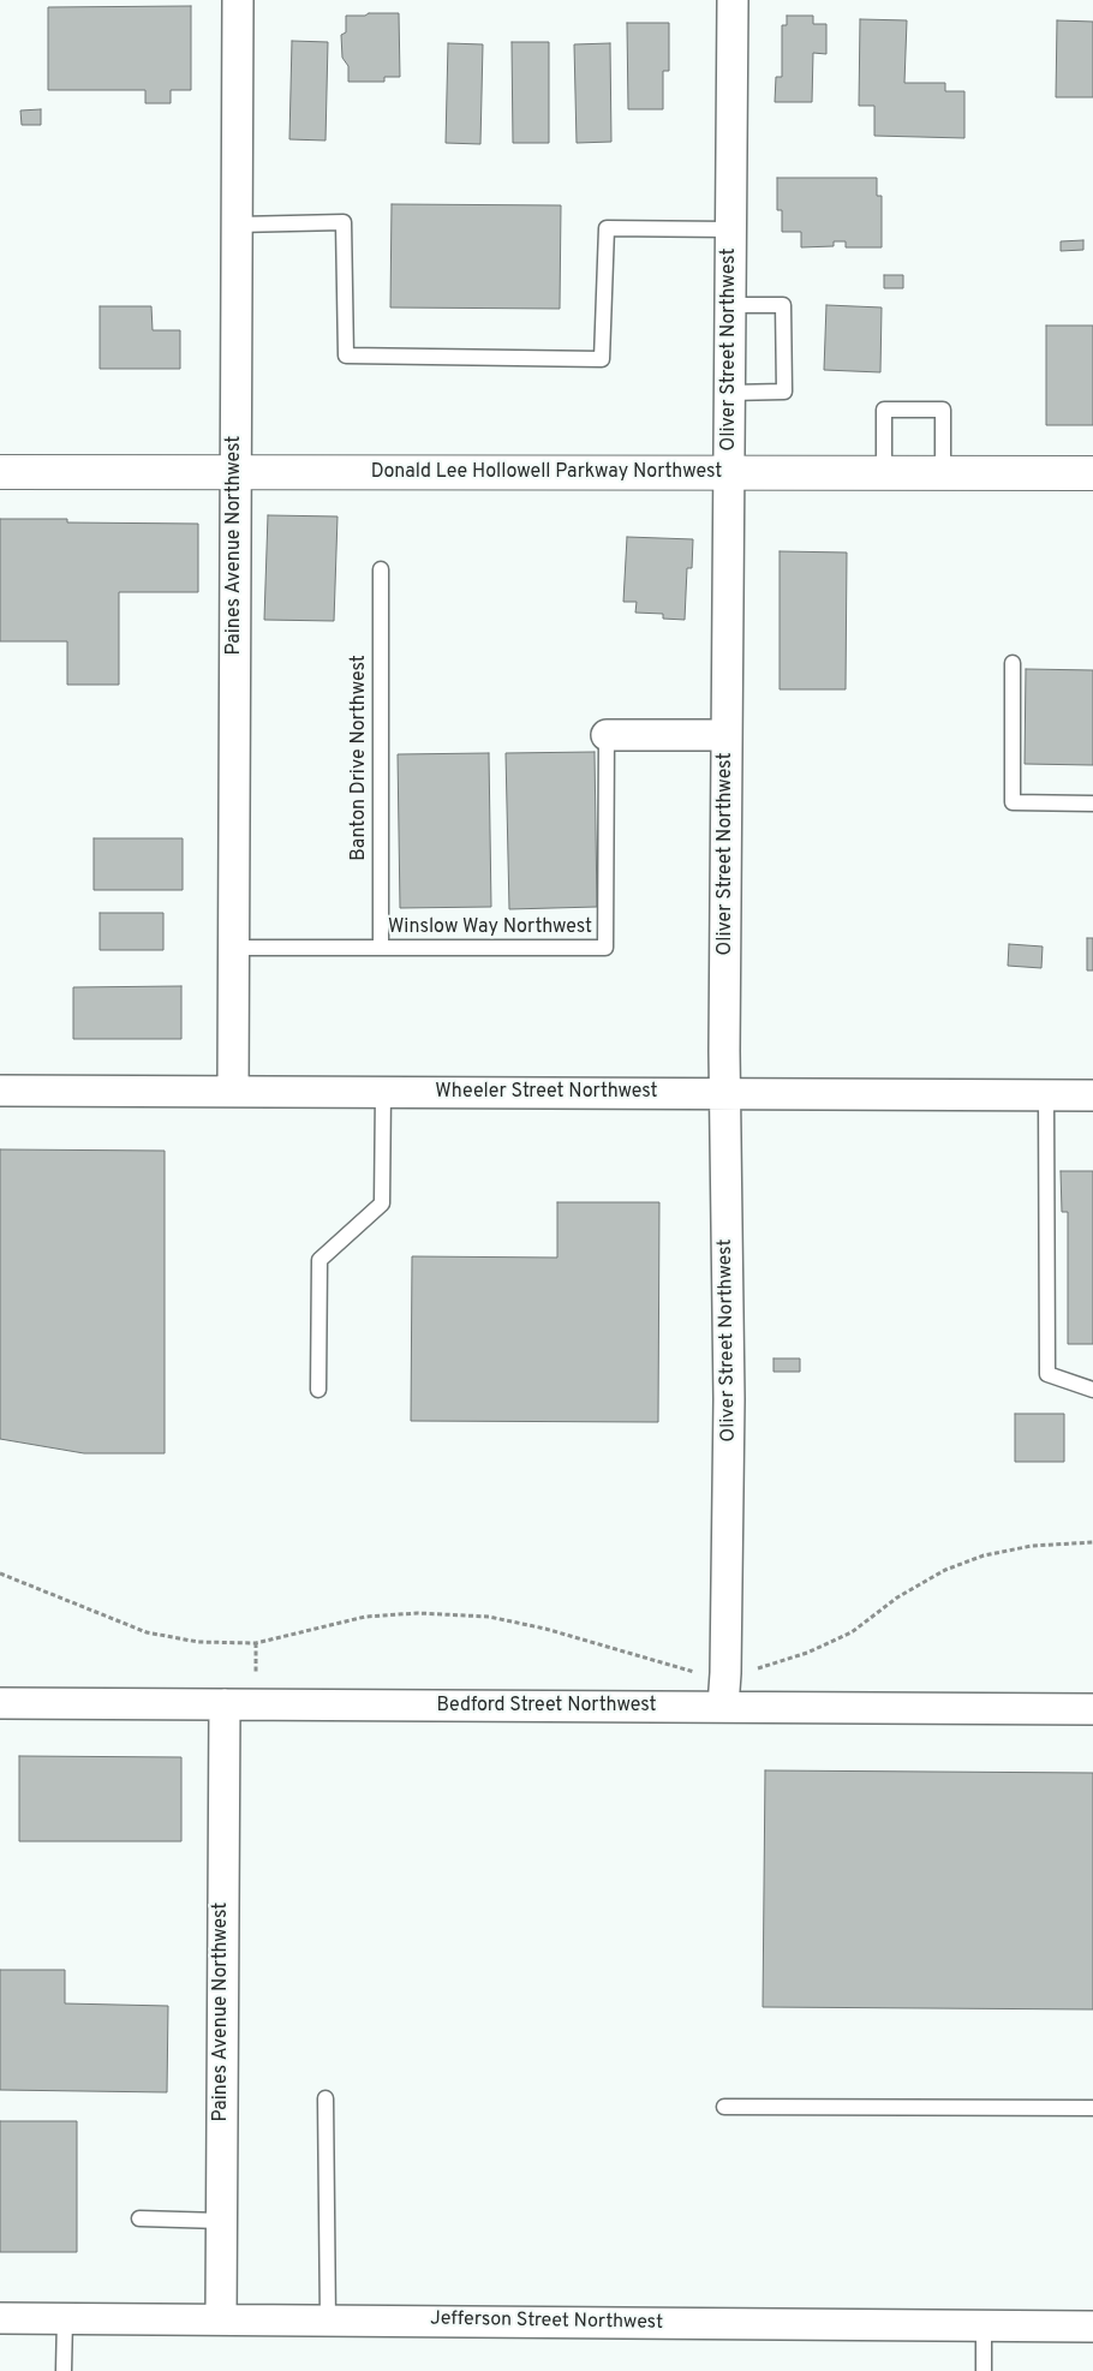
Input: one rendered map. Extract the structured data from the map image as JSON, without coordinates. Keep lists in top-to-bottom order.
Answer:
{
  "streets": {
    "main road": ["Donald Lee Hollowell Parkway Northwest"],
    "street": [
      "Oliver Street Northwest",
      "Paines Avenue Northwest",
      "Wheeler Street Northwest",
      "Bedford Street Northwest",
      "Jefferson Street Northwest"
    ],
    "lane": ["Banton Drive Northwest", "Winslow Way Northwest"]
  },
  "crossings": [
    ["Oliver Street Northwest", "Donald Lee Hollowell Parkway Northwest"],
    ["Oliver Street Northwest", "Wheeler Street Northwest"],
    ["Oliver Street Northwest", "Bedford Street Northwest"],
    ["Donald Lee Hollowell Parkway Northwest", "Paines Avenue Northwest"],
    ["Paines Avenue Northwest", "Winslow Way Northwest"],
    ["Paines Avenue Northwest", "Wheeler Street Northwest"],
    ["Paines Avenue Northwest", "Bedford Street Northwest"],
    ["Paines Avenue Northwest", "Jefferson Street Northwest"],
    ["Banton Drive Northwest", "Winslow Way Northwest"]
  ]
}
